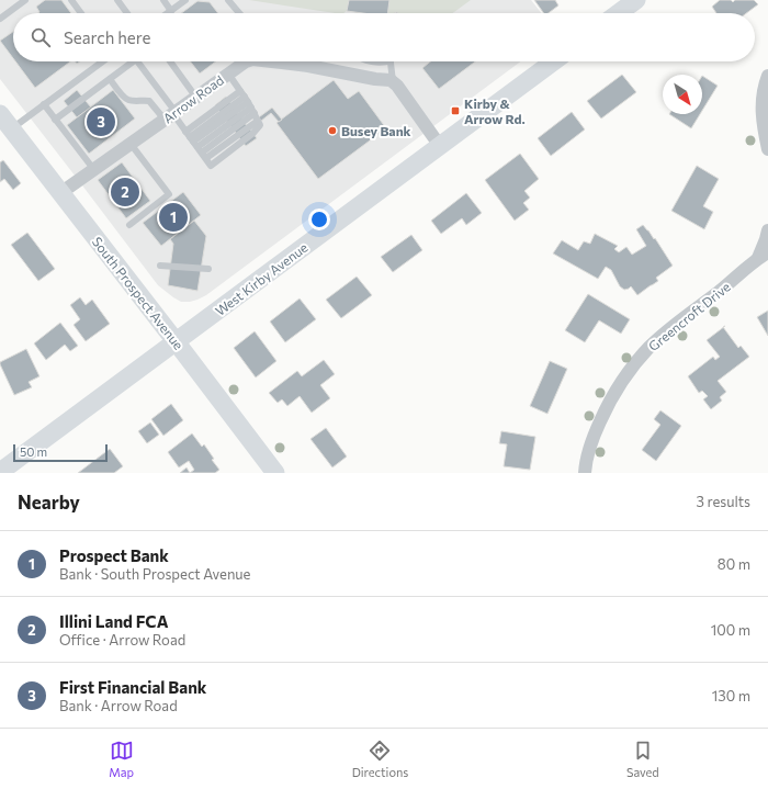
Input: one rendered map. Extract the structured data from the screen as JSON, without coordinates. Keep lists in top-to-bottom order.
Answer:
{
  "streets": {
    "main road": ["West Kirby Avenue", "South Prospect Avenue"],
    "street": ["Arrow Road", "Greencroft Drive"]
  },
  "crossings": [
    ["Arrow Road", "South Prospect Avenue"],
    ["West Kirby Avenue", "South Prospect Avenue"]
  ],
  "places": {
    "transit": ["Kirby & Arrow Rd."],
    "other": ["Busey Bank"]
  },
  "scale_bar": "50 m",
  "north": "bottom right",
  "page": {
    "search": "Search here",
    "pins": ["3", "2", "1"],
    "scale": "50 m",
    "heading": ["Nearby", "3 results"],
    "list": [
      {
        "mark": "1",
        "name": "Prospect Bank",
        "note": "Bank · South Prospect Avenue",
        "value": "80 m"
      },
      {
        "mark": "2",
        "name": "Illini Land FCA",
        "note": "Office · Arrow Road",
        "value": "100 m"
      },
      {
        "mark": "3",
        "name": "First Financial Bank",
        "note": "Bank · Arrow Road",
        "value": "130 m"
      }
    ],
    "nav": ["Map", "Directions", "Saved"]
  }
}
